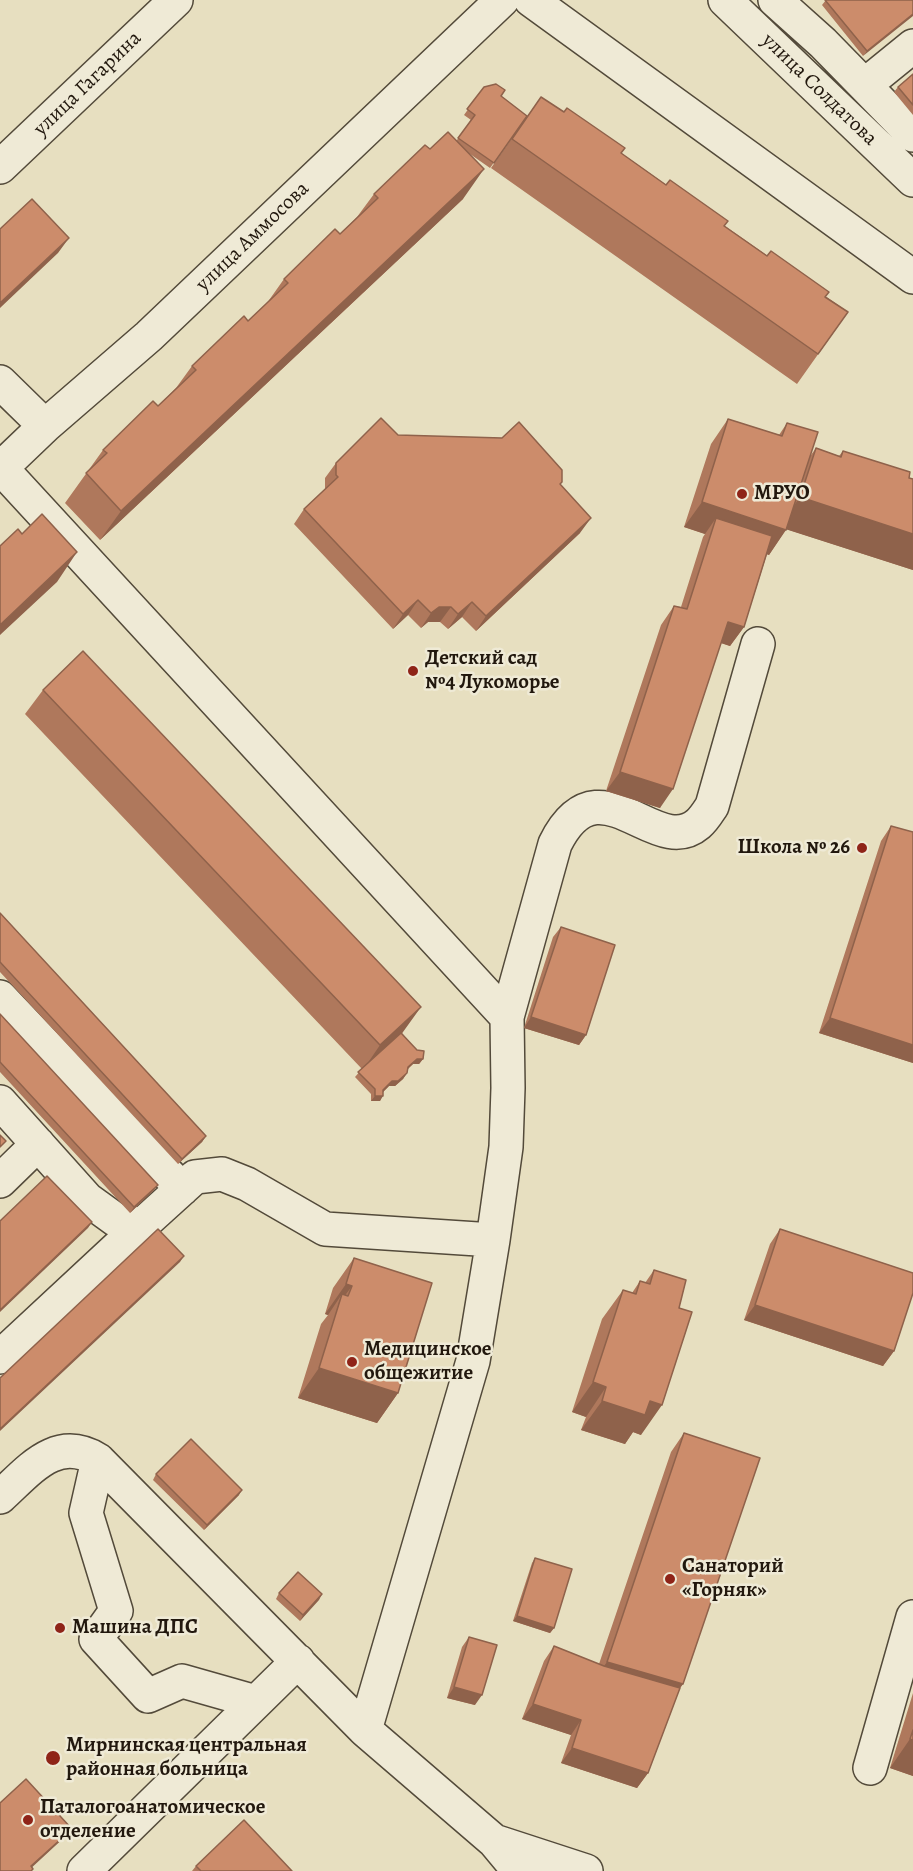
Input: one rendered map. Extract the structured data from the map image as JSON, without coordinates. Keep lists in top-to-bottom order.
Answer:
{
  "streets": {
    "street": ["улица Гагарина", "улица Солдатова", "улица Аммосова"]
  },
  "places": [
    "МРУО",
    "Детский сад №4 Лукоморье",
    "Школа № 26",
    "Медицинское общежитие",
    "Санаторий «Горняк»",
    "Машина ДПС",
    "Мирнинская центральная районная больница",
    "Паталогоанатомическое отделение"
  ]
}
